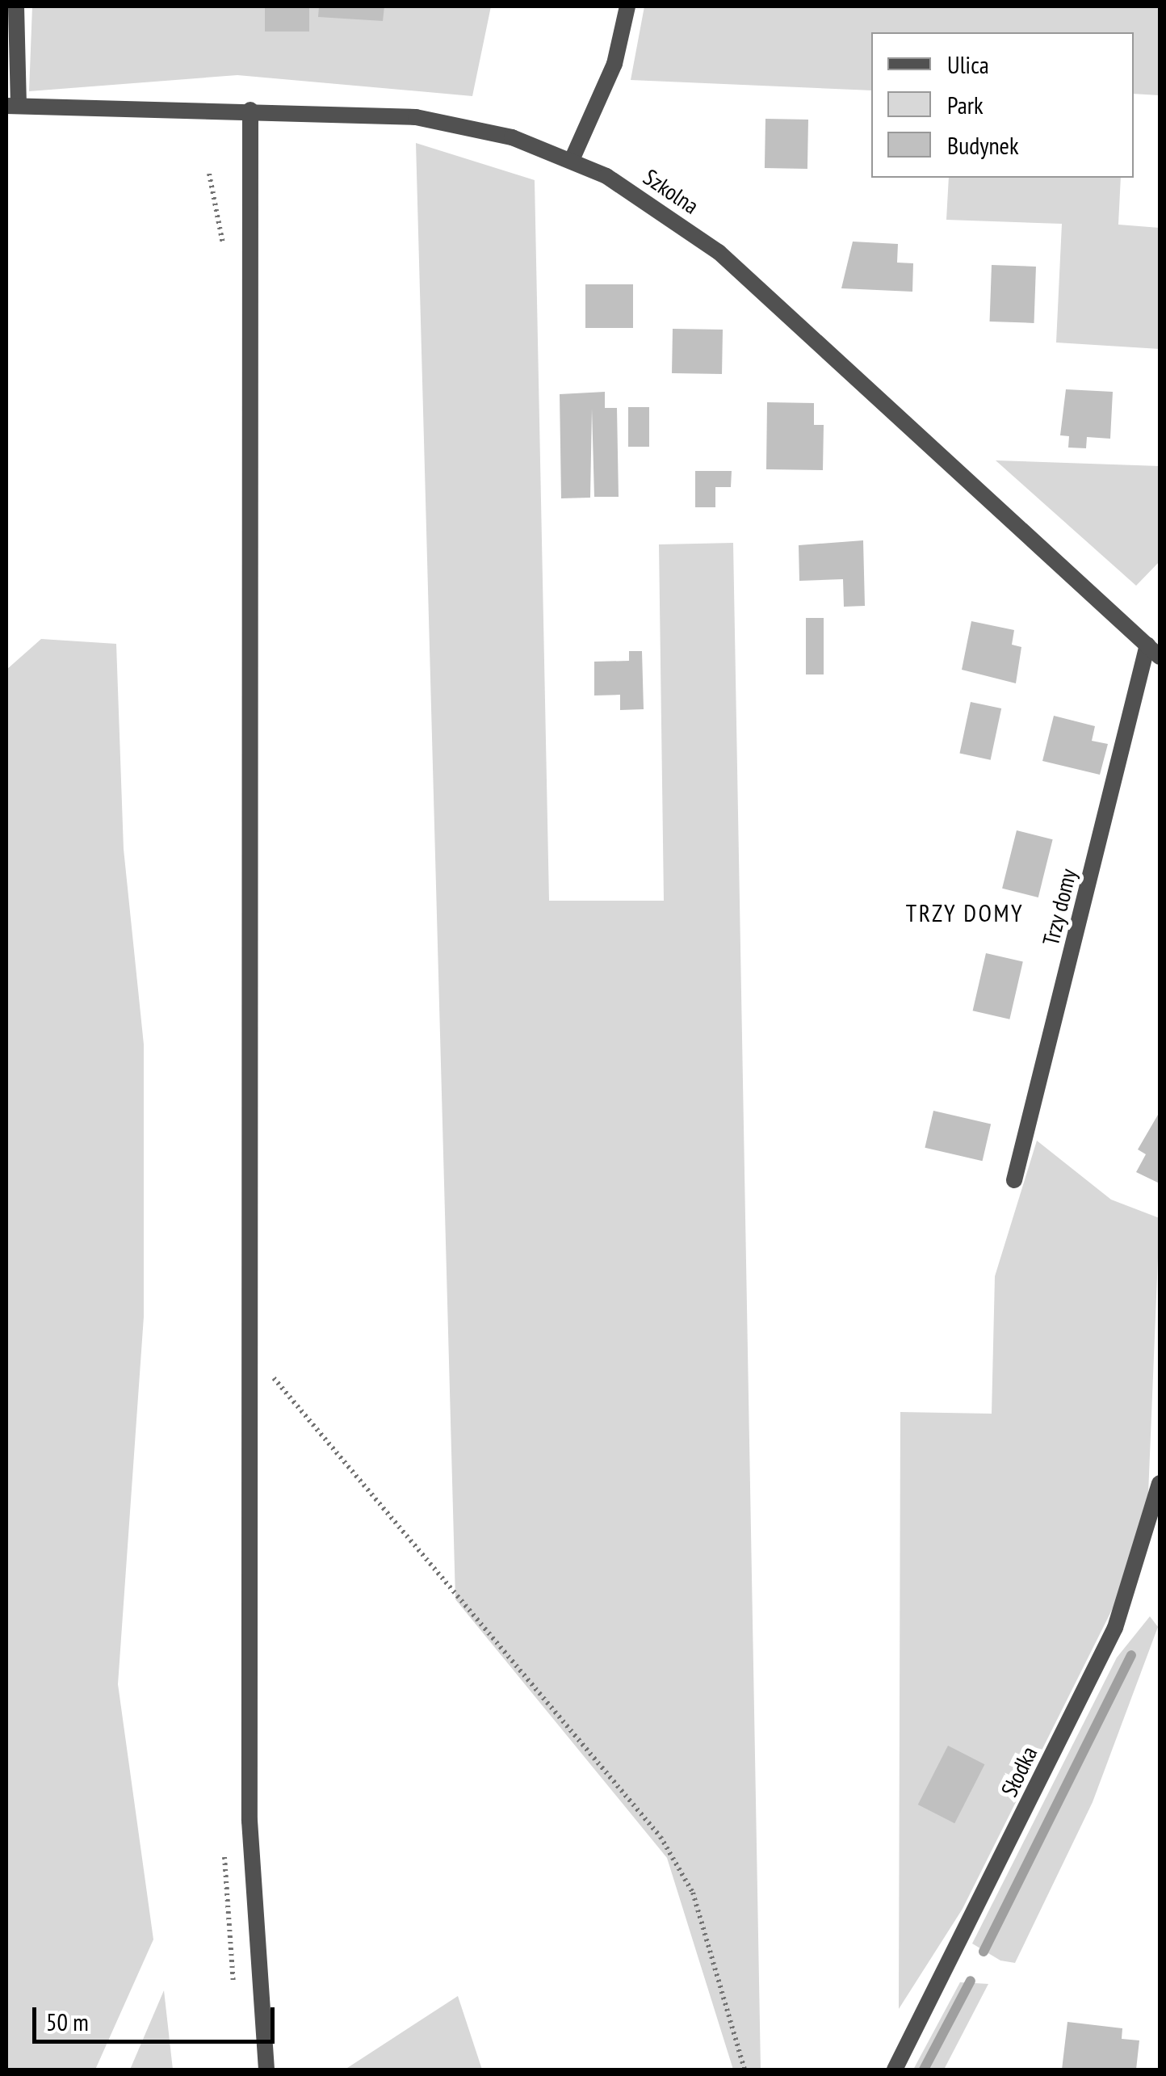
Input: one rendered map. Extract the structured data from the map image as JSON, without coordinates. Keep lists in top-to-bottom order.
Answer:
{
  "streets": {
    "street": ["Szkolna", "Trzy domy", "Słodka"]
  },
  "crossings": [
    ["Szkolna", "Trzy domy"]
  ],
  "districts": ["TRZY DOMY"],
  "legend": ["Ulica", "Park", "Budynek"],
  "scale_bar": "50 m"
}
